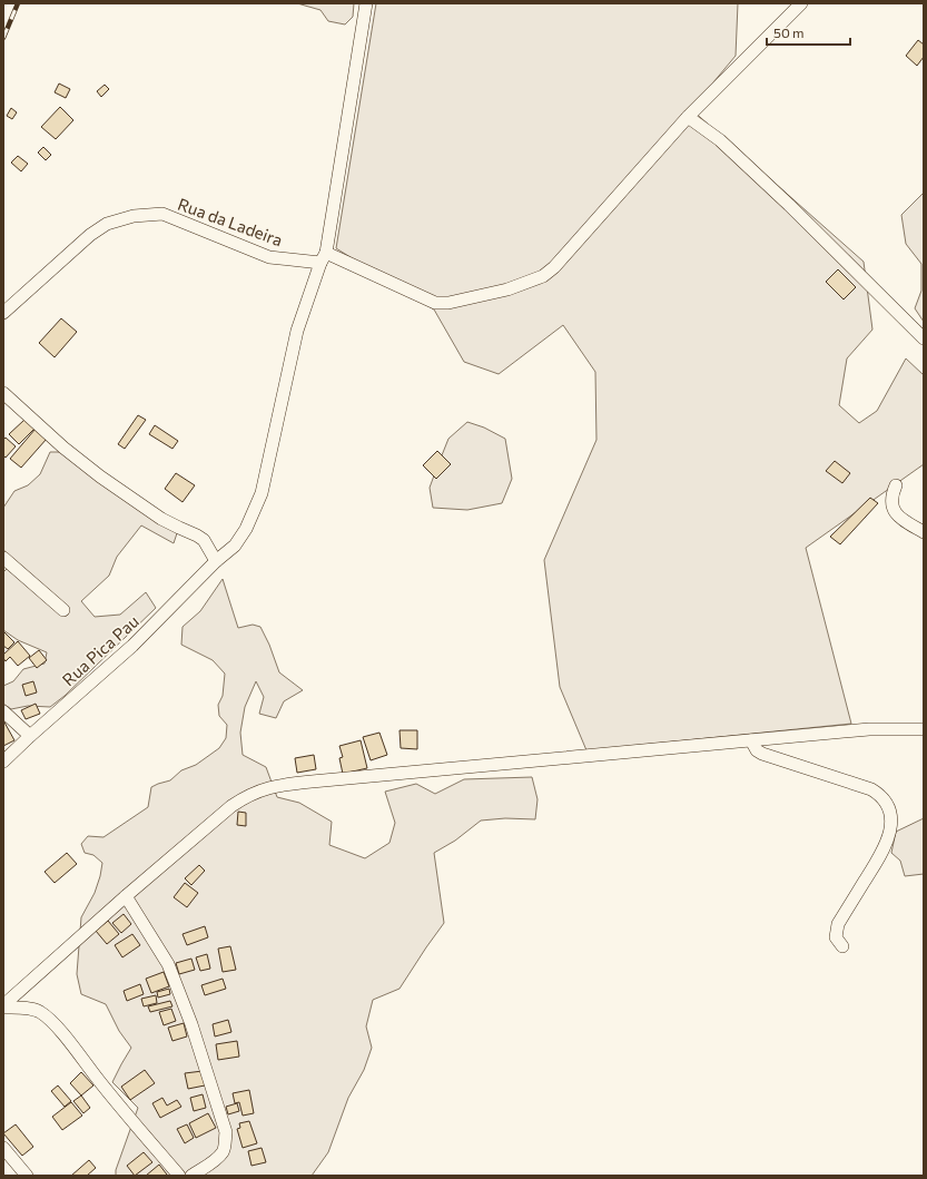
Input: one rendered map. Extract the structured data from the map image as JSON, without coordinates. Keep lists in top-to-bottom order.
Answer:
{
  "streets": {
    "street": ["Rua da Ladeira", "Rua Pica Pau"]
  },
  "crossings": [
    ["Rua da Ladeira", "Rua Pica Pau"]
  ],
  "scale_bar": "50 m"
}
